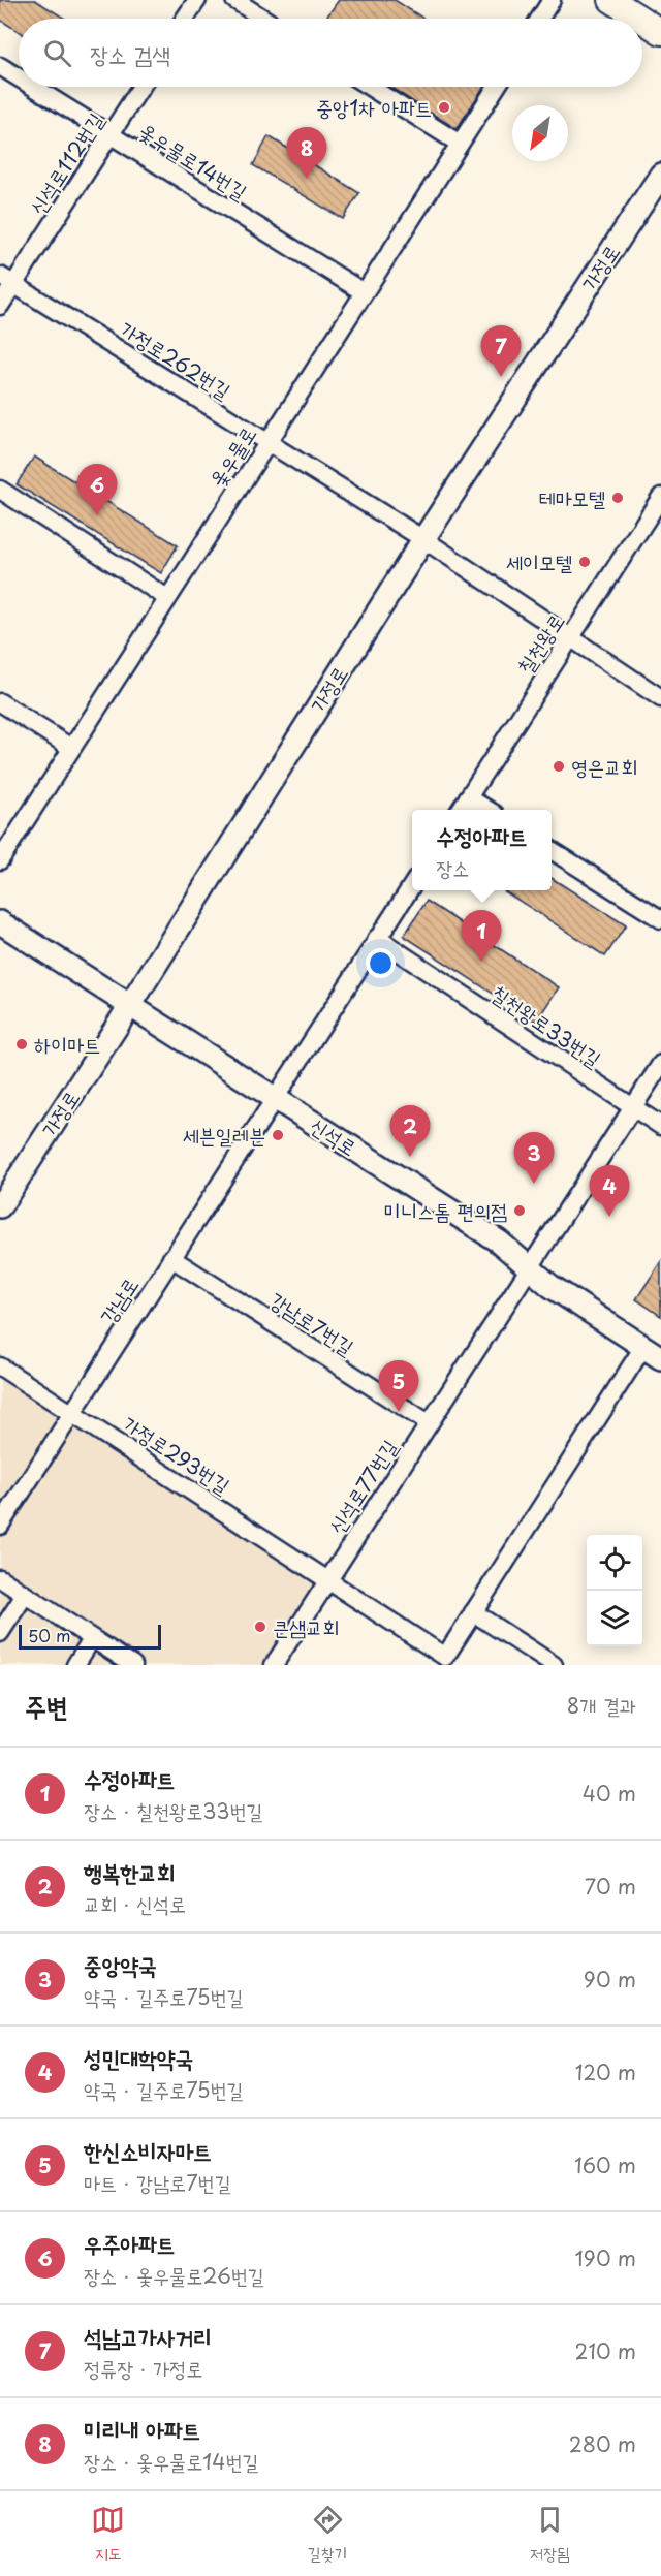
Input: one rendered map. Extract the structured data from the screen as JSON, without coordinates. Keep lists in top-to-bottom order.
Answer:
{
  "streets": {
    "street": [
      "옻우물로14번길",
      "신석로112번길",
      "가정로",
      "가정로262번길",
      "옻우물로",
      "칠천왕로",
      "칠천왕로33번길",
      "신석로",
      "강남로",
      "강남로7번길",
      "가정로293번길",
      "신석로77번길"
    ]
  },
  "crossings": [
    ["옻우물로14번길", "신석로112번길"],
    ["옻우물로14번길", "옻우물로"],
    ["신석로112번길", "가정로262번길"],
    ["가정로", "가정로262번길"],
    ["가정로", "신석로"],
    ["가정로262번길", "옻우물로"],
    ["가정로262번길", "칠천왕로"],
    ["칠천왕로33번길", "신석로77번길"],
    ["신석로", "강남로"],
    ["신석로", "신석로77번길"],
    ["강남로", "강남로7번길"],
    ["강남로", "가정로293번길"],
    ["강남로7번길", "신석로77번길"],
    ["가정로293번길", "신석로77번길"]
  ],
  "places": [
    "중앙1차 아파트",
    "테마모텔",
    "세이모텔",
    "영은교회",
    "하이마트",
    "세븐일레븐",
    "미니스톰 편의점",
    "큰샘교회"
  ],
  "scale_bar": "50 m",
  "north": "bottom left",
  "page": {
    "search": "장소 검색",
    "pins": [
      "8",
      "7",
      "6",
      "1",
      "2",
      "3",
      "4",
      "5"
    ],
    "popup": ["수정아파트", "장소"],
    "scale": "50 m",
    "heading": ["주변", "8개 결과"],
    "list": [
      {
        "mark": "1",
        "name": "수정아파트",
        "note": "장소 · 칠천왕로33번길",
        "value": "40 m"
      },
      {
        "mark": "2",
        "name": "행복한교회",
        "note": "교회 · 신석로",
        "value": "70 m"
      },
      {
        "mark": "3",
        "name": "중앙약국",
        "note": "약국 · 길주로75번길",
        "value": "90 m"
      },
      {
        "mark": "4",
        "name": "성민대학약국",
        "note": "약국 · 길주로75번길",
        "value": "120 m"
      },
      {
        "mark": "5",
        "name": "한신소비자마트",
        "note": "마트 · 강남로7번길",
        "value": "160 m"
      },
      {
        "mark": "6",
        "name": "우주아파트",
        "note": "장소 · 옻우물로26번길",
        "value": "190 m"
      },
      {
        "mark": "7",
        "name": "석남고가사거리",
        "note": "정류장 · 가정로",
        "value": "210 m"
      },
      {
        "mark": "8",
        "name": "미리내 아파트",
        "note": "장소 · 옻우물로14번길",
        "value": "280 m"
      }
    ],
    "nav": ["지도", "길찾기", "저장됨"]
  }
}
